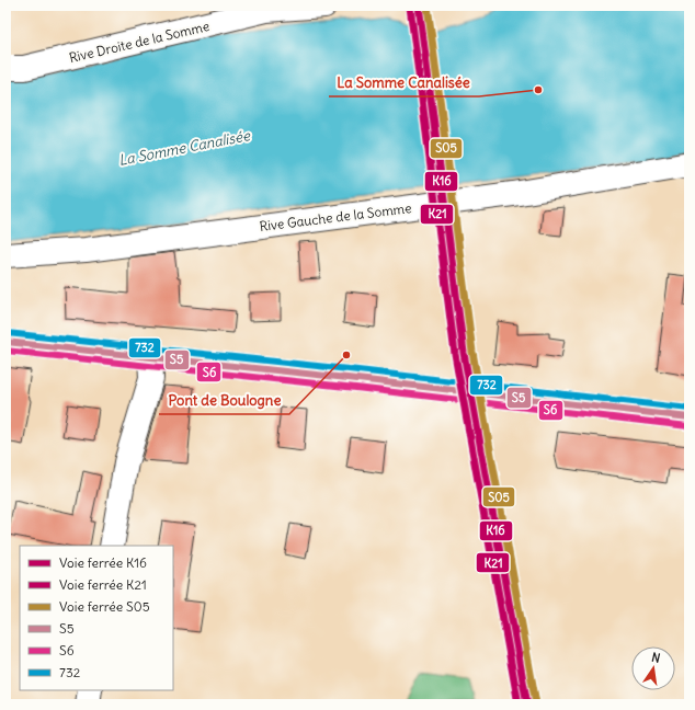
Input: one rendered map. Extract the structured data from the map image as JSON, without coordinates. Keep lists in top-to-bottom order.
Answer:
{
  "streets": {
    "street": ["Rive Droite de la Somme", "Rive Gauche de la Somme"]
  },
  "water": ["La Somme Canalisée"],
  "places": ["La Somme Canalisée", "Pont de Boulogne"],
  "lines": [
    "rail line K16",
    "rail line S05",
    "rail line K21",
    "transit line 732",
    "transit line S5",
    "transit line S6"
  ],
  "legend": [
    "Voie ferrée K16",
    "Voie ferrée K21",
    "Voie ferrée S05",
    "S5",
    "S6",
    "732"
  ],
  "north": "top"
}
